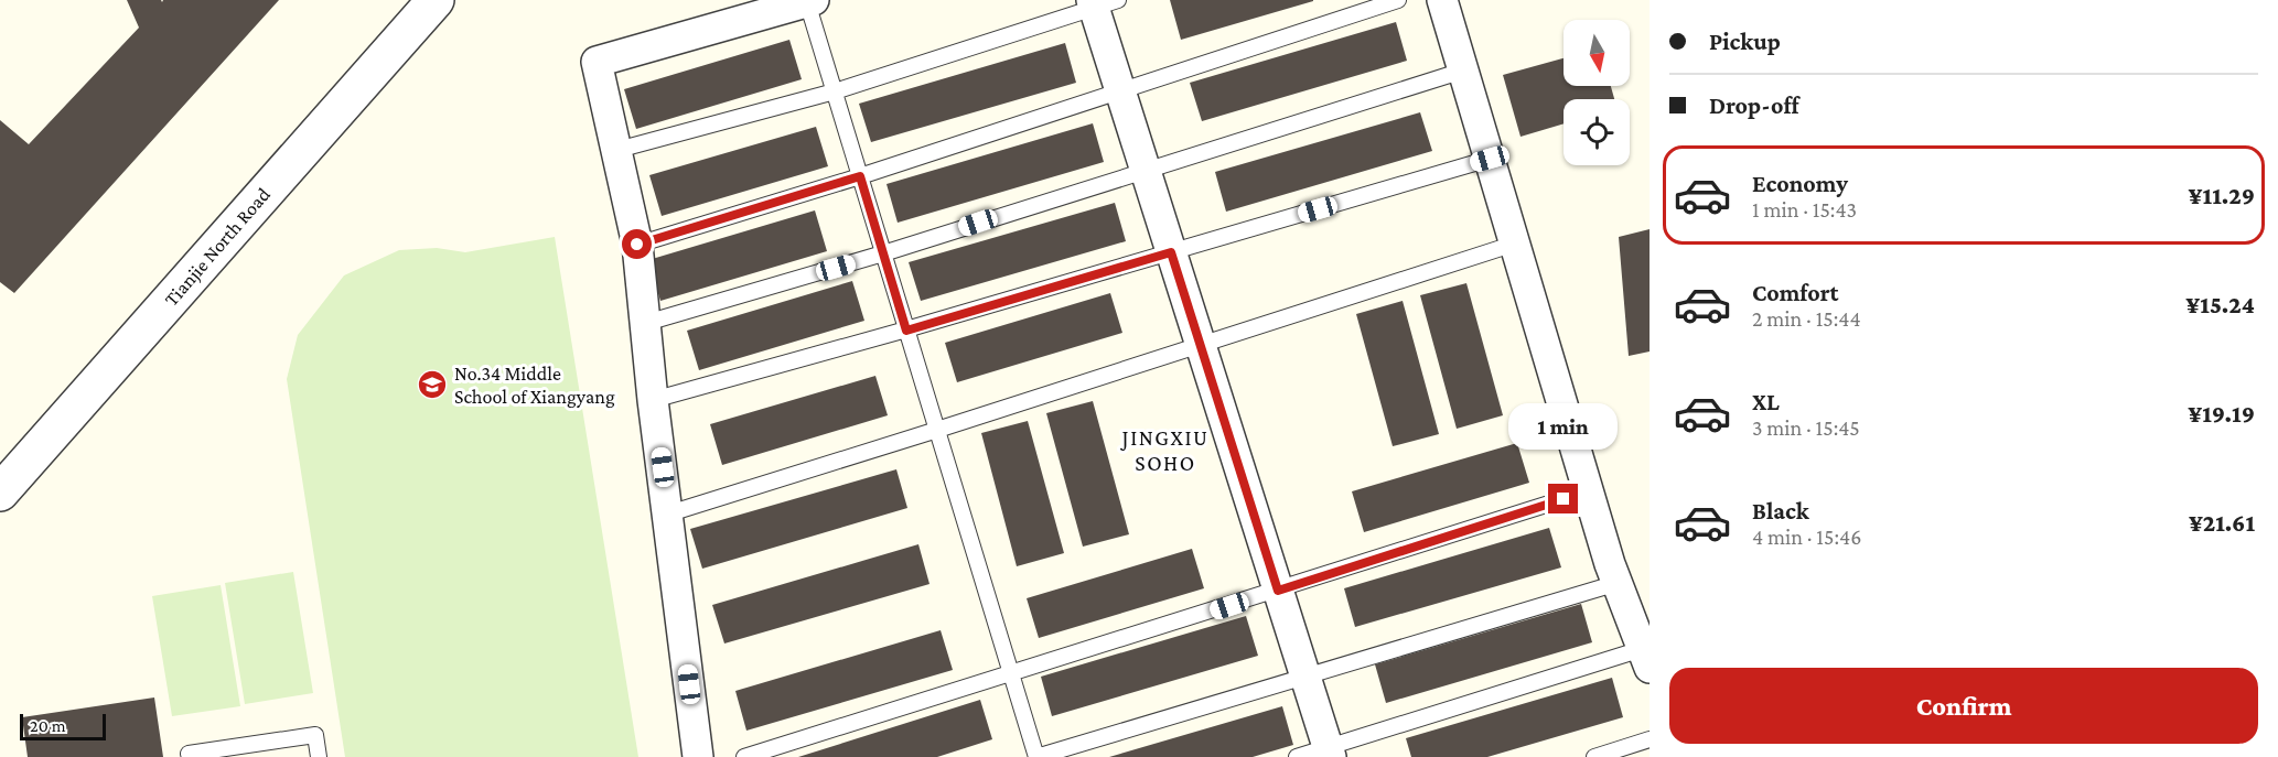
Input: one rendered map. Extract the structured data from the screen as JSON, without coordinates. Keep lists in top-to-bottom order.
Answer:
{
  "streets": {
    "street": ["Tianjie North Road"]
  },
  "districts": ["JINGXIU SOHO"],
  "places": {
    "school or university": ["No.34 Middle School of Xiangyang"]
  },
  "scale_bar": "20 m",
  "north": "bottom",
  "page": {
    "banner": ["Pickup", "Drop-off"],
    "list": [
      {
        "name": "Economy",
        "note": "1 min · 15:43",
        "value": "¥11.29"
      },
      {
        "name": "Comfort",
        "note": "2 min · 15:44",
        "value": "¥15.24"
      },
      {
        "name": "XL",
        "note": "3 min · 15:45",
        "value": "¥19.19"
      },
      {
        "name": "Black",
        "note": "4 min · 15:46",
        "value": "¥21.61"
      }
    ],
    "bubble": "1 min",
    "buttons": "Confirm",
    "scale": "20 m"
  }
}
